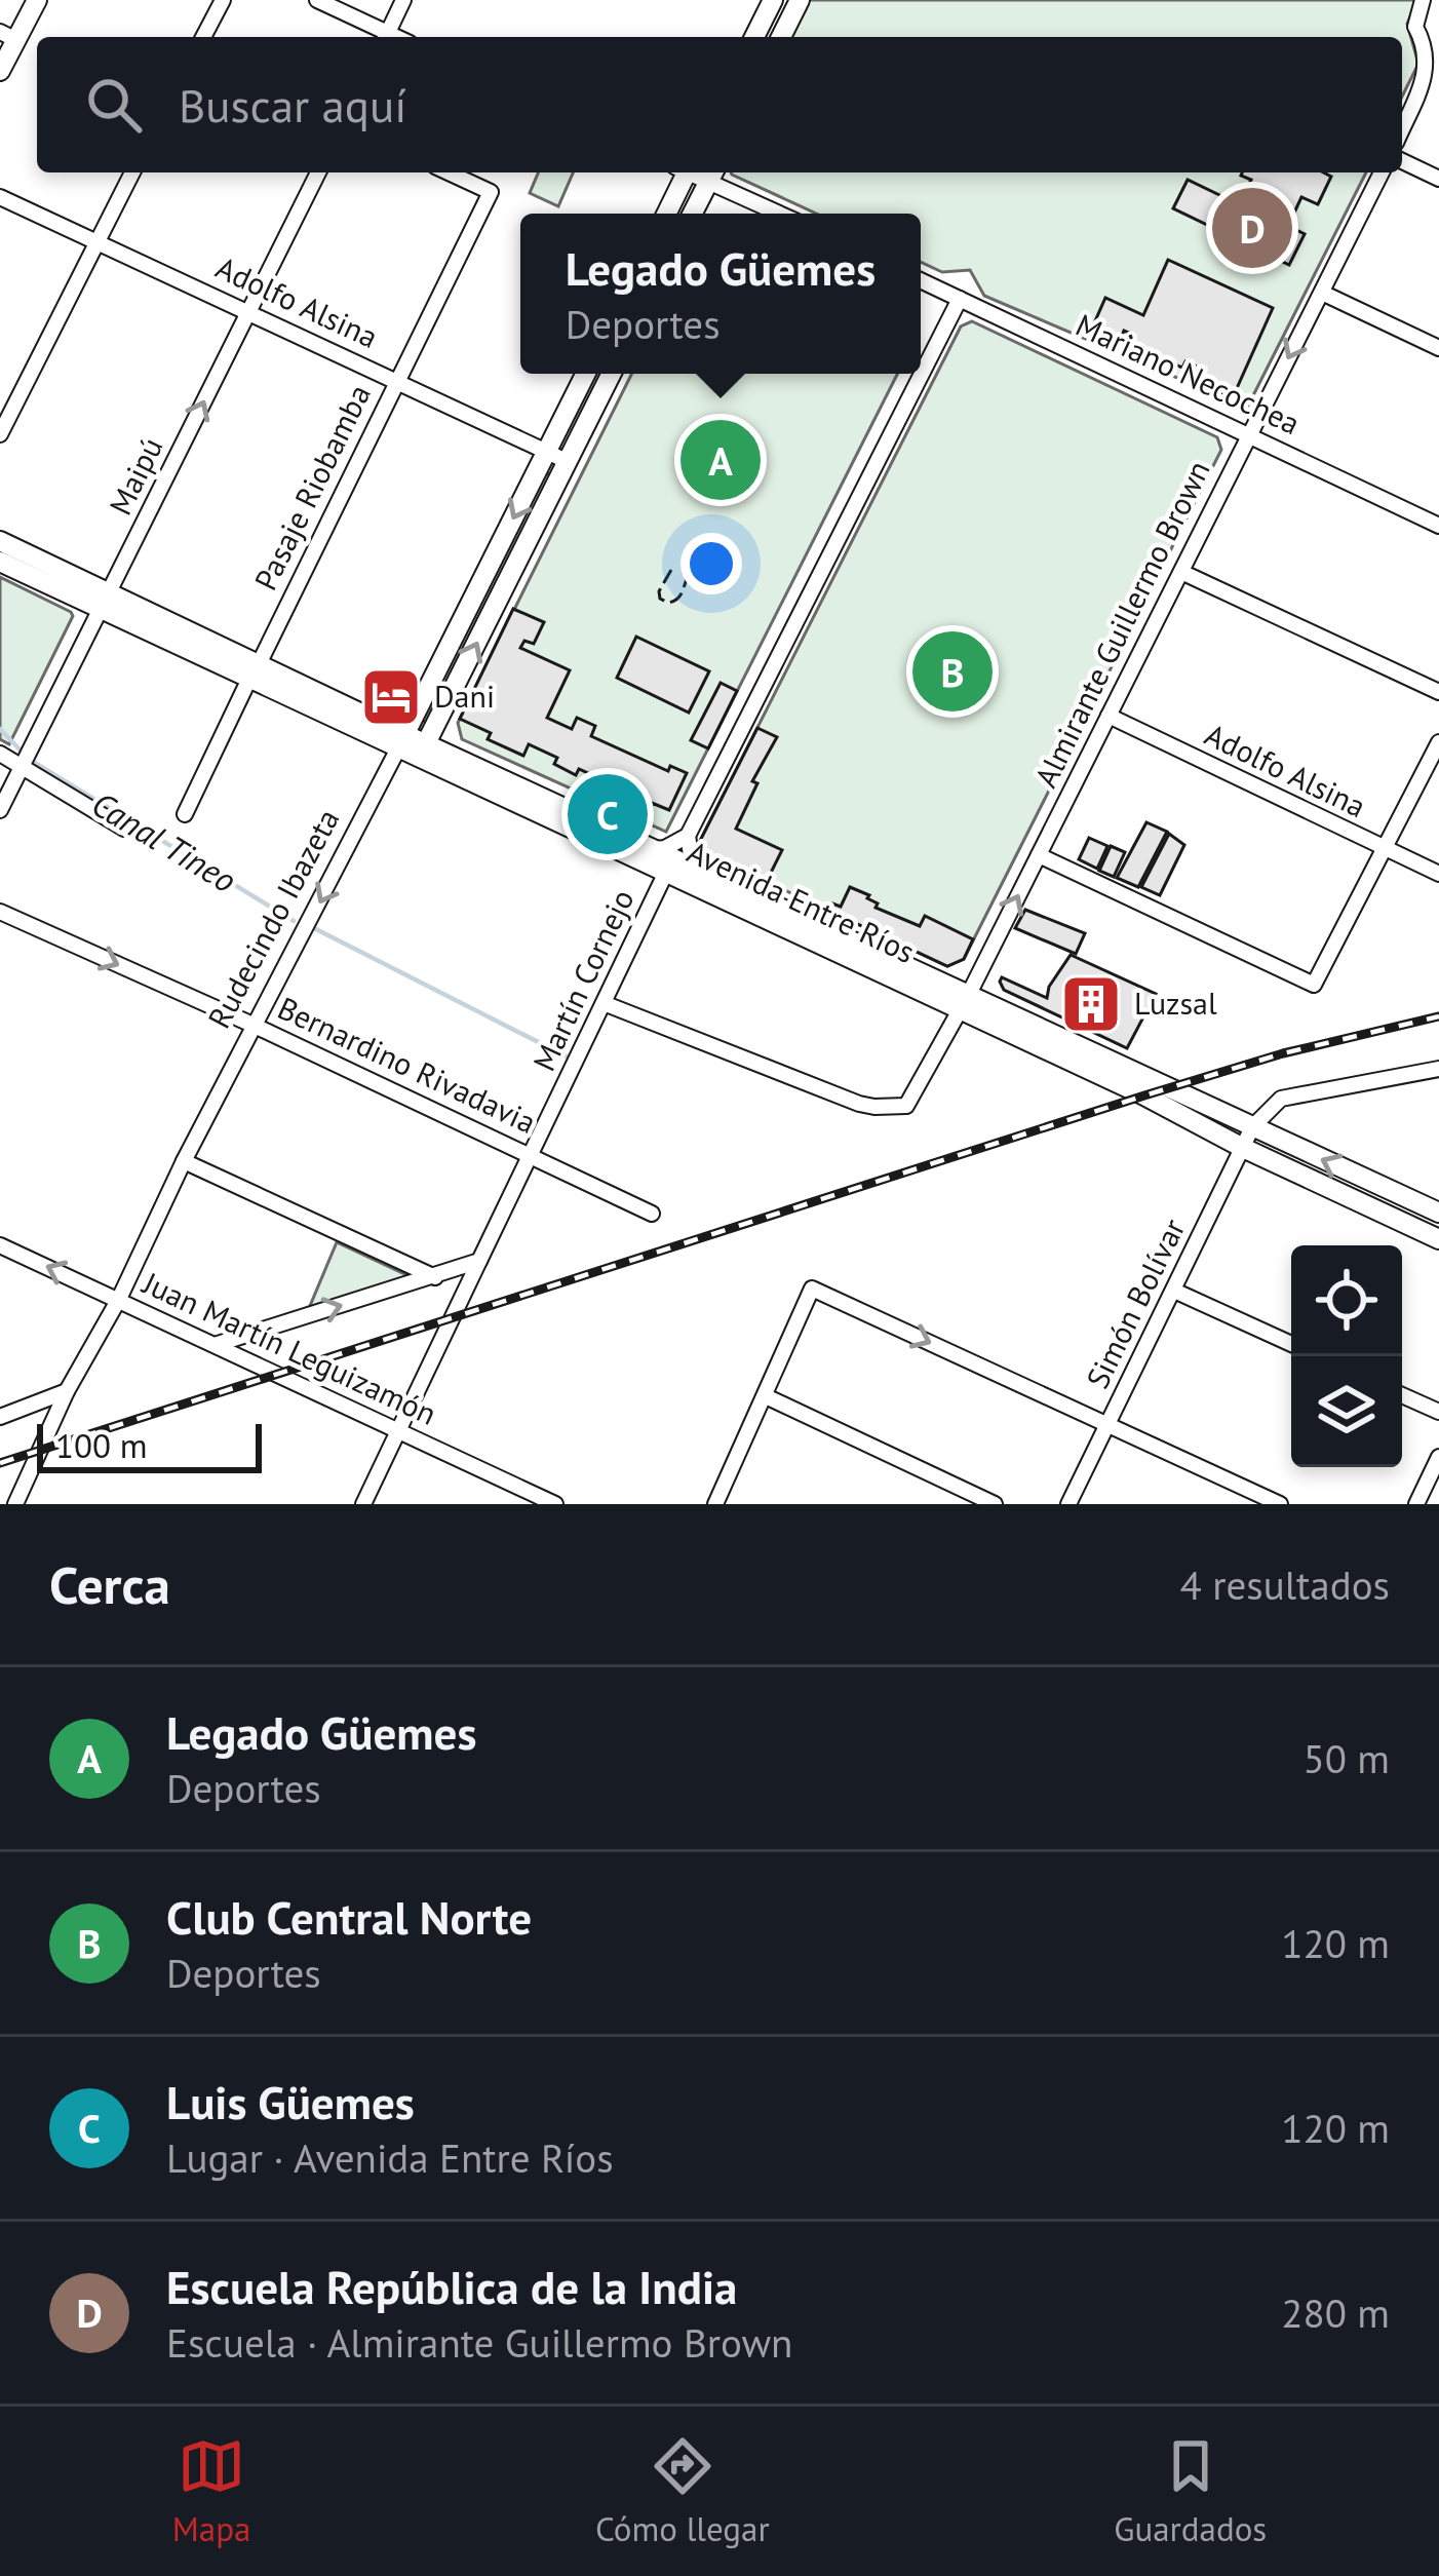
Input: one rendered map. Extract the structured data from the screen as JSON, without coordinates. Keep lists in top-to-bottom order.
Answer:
{
  "streets": {
    "main road": ["Avenida Entre Ríos", "Rudecindo Ibazeta"],
    "street": [
      "Adolfo Alsina",
      "Mariano Necochea",
      "Maipú",
      "Pasaje Riobamba",
      "Almirante Guillermo Brown",
      "Martín Cornejo",
      "Bernardino Rivadavia",
      "Simón Bolívar",
      "Juan Martín Leguizamón"
    ]
  },
  "crossings": [
    ["Adolfo Alsina", "Maipú"],
    ["Adolfo Alsina", "Pasaje Riobamba"],
    ["Adolfo Alsina", "Almirante Guillermo Brown"],
    ["Adolfo Alsina", "Rudecindo Ibazeta"],
    ["Mariano Necochea", "Almirante Guillermo Brown"],
    ["Maipú", "Avenida Entre Ríos"],
    ["Pasaje Riobamba", "Avenida Entre Ríos"],
    ["Almirante Guillermo Brown", "Avenida Entre Ríos"],
    ["Almirante Guillermo Brown", "Martín Cornejo"],
    ["Avenida Entre Ríos", "Rudecindo Ibazeta"],
    ["Avenida Entre Ríos", "Martín Cornejo"],
    ["Avenida Entre Ríos", "Simón Bolívar"],
    ["Rudecindo Ibazeta", "Bernardino Rivadavia"],
    ["Rudecindo Ibazeta", "Juan Martín Leguizamón"],
    ["Martín Cornejo", "Bernardino Rivadavia"],
    ["Martín Cornejo", "Juan Martín Leguizamón"]
  ],
  "one_way": ["Maipú", "Bernardino Rivadavia"],
  "water": ["Canal Tineo"],
  "places": {
    "hotel": ["Dani"],
    "building": ["Luzsal"]
  },
  "scale_bar": "100 m",
  "page": {
    "search": "Buscar aquí",
    "pins": [
      "D",
      "A",
      "B",
      "C"
    ],
    "popup": ["Legado Güemes", "Deportes"],
    "scale": "100 m",
    "heading": ["Cerca", "4 resultados"],
    "list": [
      {
        "mark": "A",
        "name": "Legado Güemes",
        "note": "Deportes",
        "value": "50 m"
      },
      {
        "mark": "B",
        "name": "Club Central Norte",
        "note": "Deportes",
        "value": "120 m"
      },
      {
        "mark": "C",
        "name": "Luis Güemes",
        "note": "Lugar · Avenida Entre Ríos",
        "value": "120 m"
      },
      {
        "mark": "D",
        "name": "Escuela República de la India",
        "note": "Escuela · Almirante Guillermo Brown",
        "value": "280 m"
      }
    ],
    "nav": ["Mapa", "Cómo llegar", "Guardados"]
  }
}
